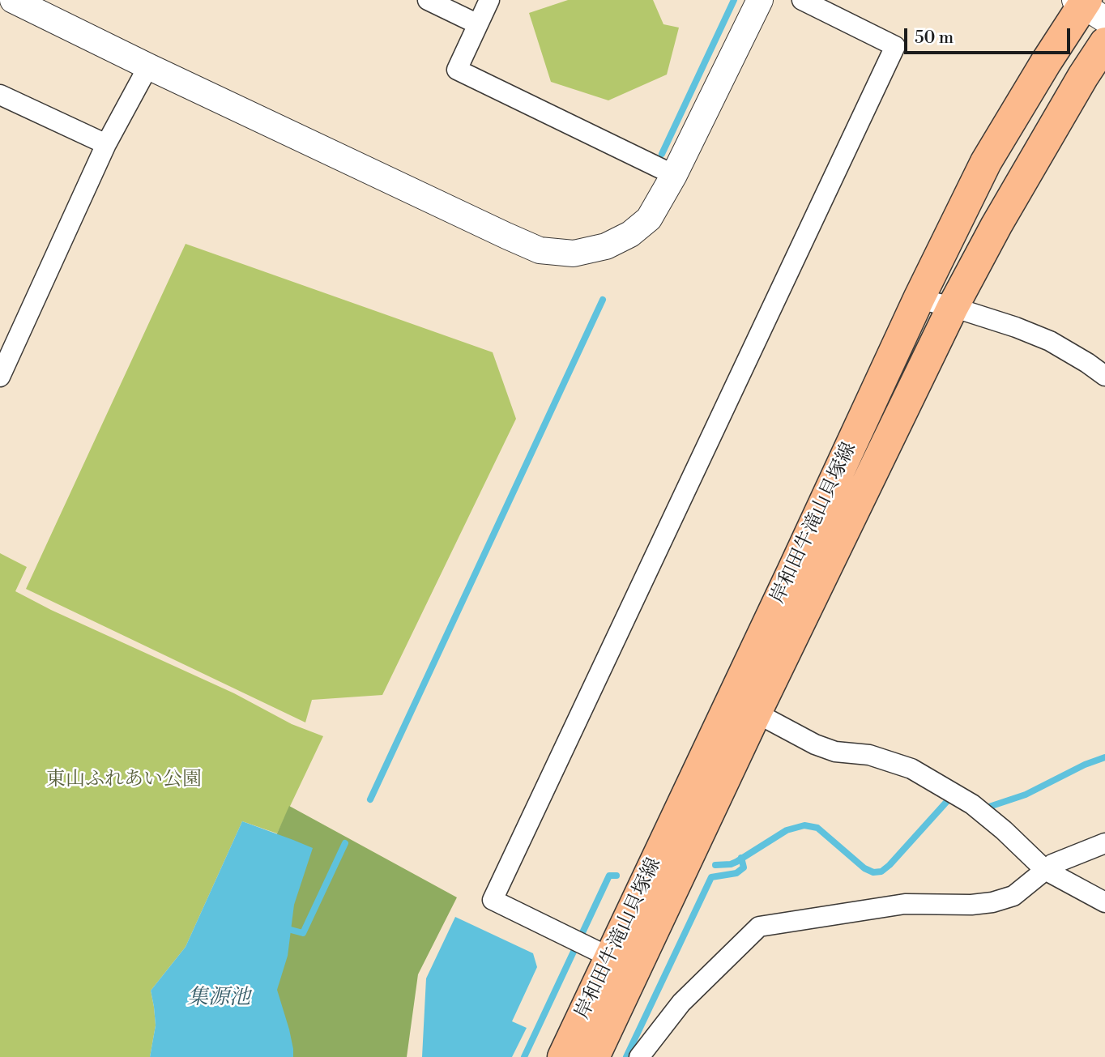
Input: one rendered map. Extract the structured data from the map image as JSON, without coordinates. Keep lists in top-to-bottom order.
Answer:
{
  "streets": {
    "main road": ["岸和田牛滝山貝塚線"]
  },
  "water": ["集源池"],
  "parks": ["東山ふれあい公園"],
  "scale_bar": "50 m"
}
